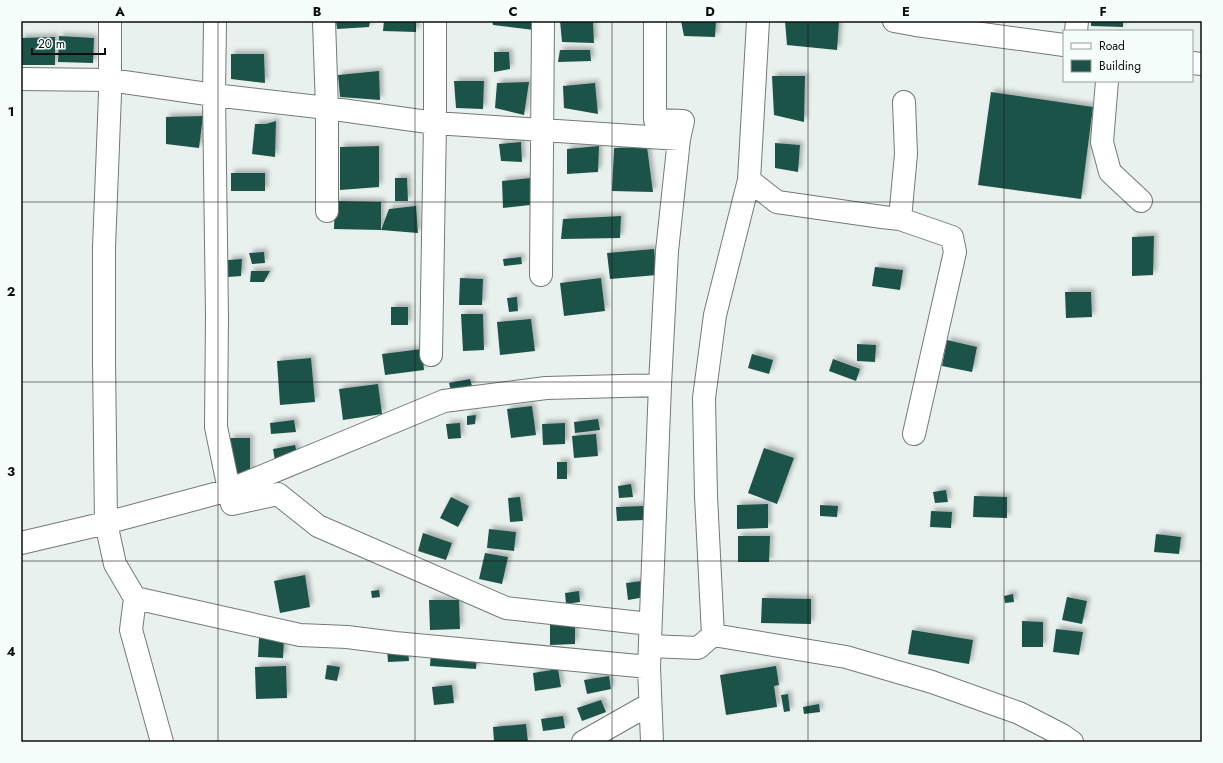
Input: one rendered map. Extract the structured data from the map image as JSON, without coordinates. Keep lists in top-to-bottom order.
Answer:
{
  "legend": ["Road", "Building"],
  "scale_bar": "20 m",
  "grid": {
    "columns": [
      "A",
      "B",
      "C",
      "D",
      "E",
      "F"
    ],
    "rows": [
      "1",
      "2",
      "3",
      "4"
    ]
  }
}
